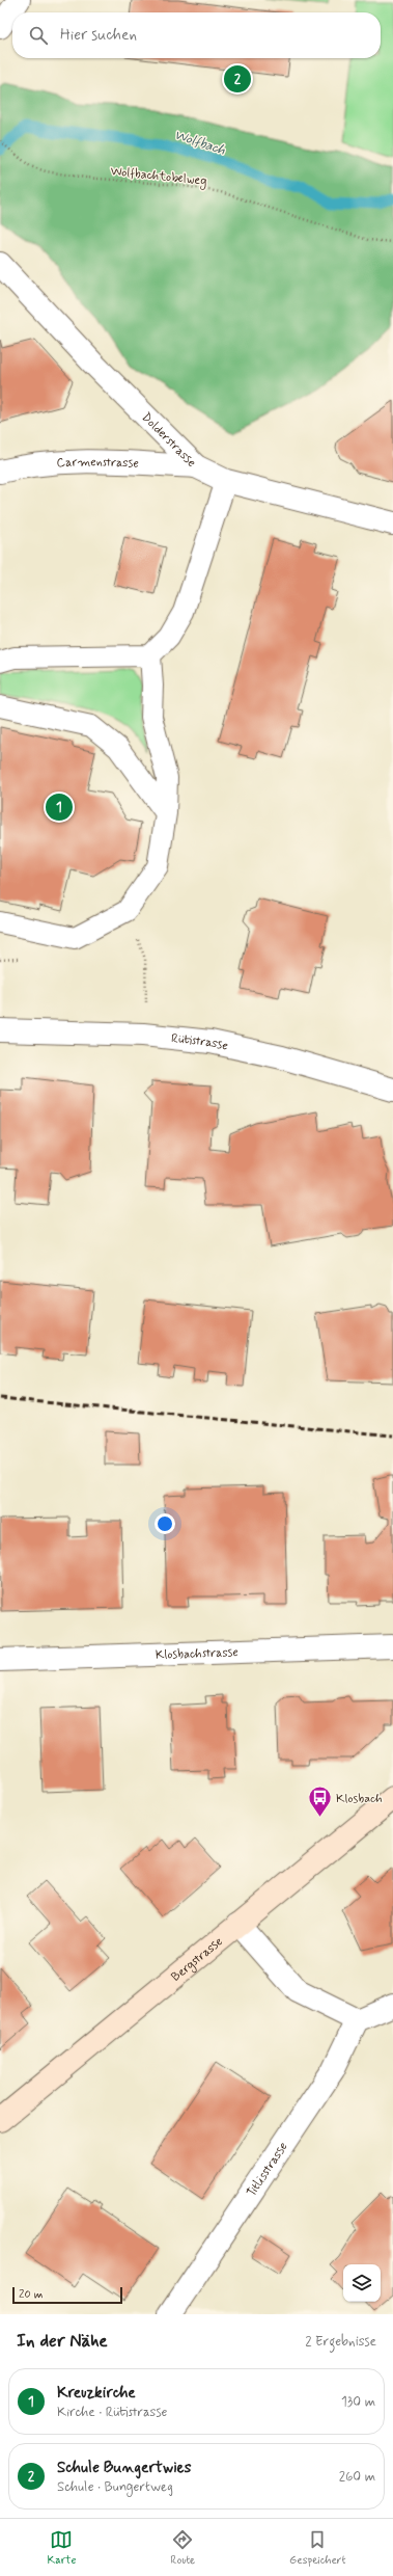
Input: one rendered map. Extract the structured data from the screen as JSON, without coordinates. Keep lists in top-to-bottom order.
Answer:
{
  "streets": {
    "main road": ["Bergstrasse"],
    "street": [
      "Dolderstrasse",
      "Carmenstrasse",
      "Rütistrasse",
      "Klosbachstrasse",
      "Titlisstrasse"
    ],
    "path": ["Wolfbachtobelweg"]
  },
  "crossings": [
    ["Dolderstrasse", "Carmenstrasse"]
  ],
  "water": ["Wolfbach"],
  "places": {
    "bus stop": ["Klosbach"]
  },
  "scale_bar": "20 m",
  "page": {
    "search": "Hier suchen",
    "pins": ["2", "1"],
    "scale": "20 m",
    "heading": ["In der Nähe", "2 Ergebnisse"],
    "list": [
      {
        "mark": "1",
        "name": "Kreuzkirche",
        "note": "Kirche · Rütistrasse",
        "value": "130 m"
      },
      {
        "mark": "2",
        "name": "Schule Bungertwies",
        "note": "Schule · Bungertweg",
        "value": "260 m"
      }
    ],
    "nav": ["Karte", "Route", "Gespeichert"]
  }
}
